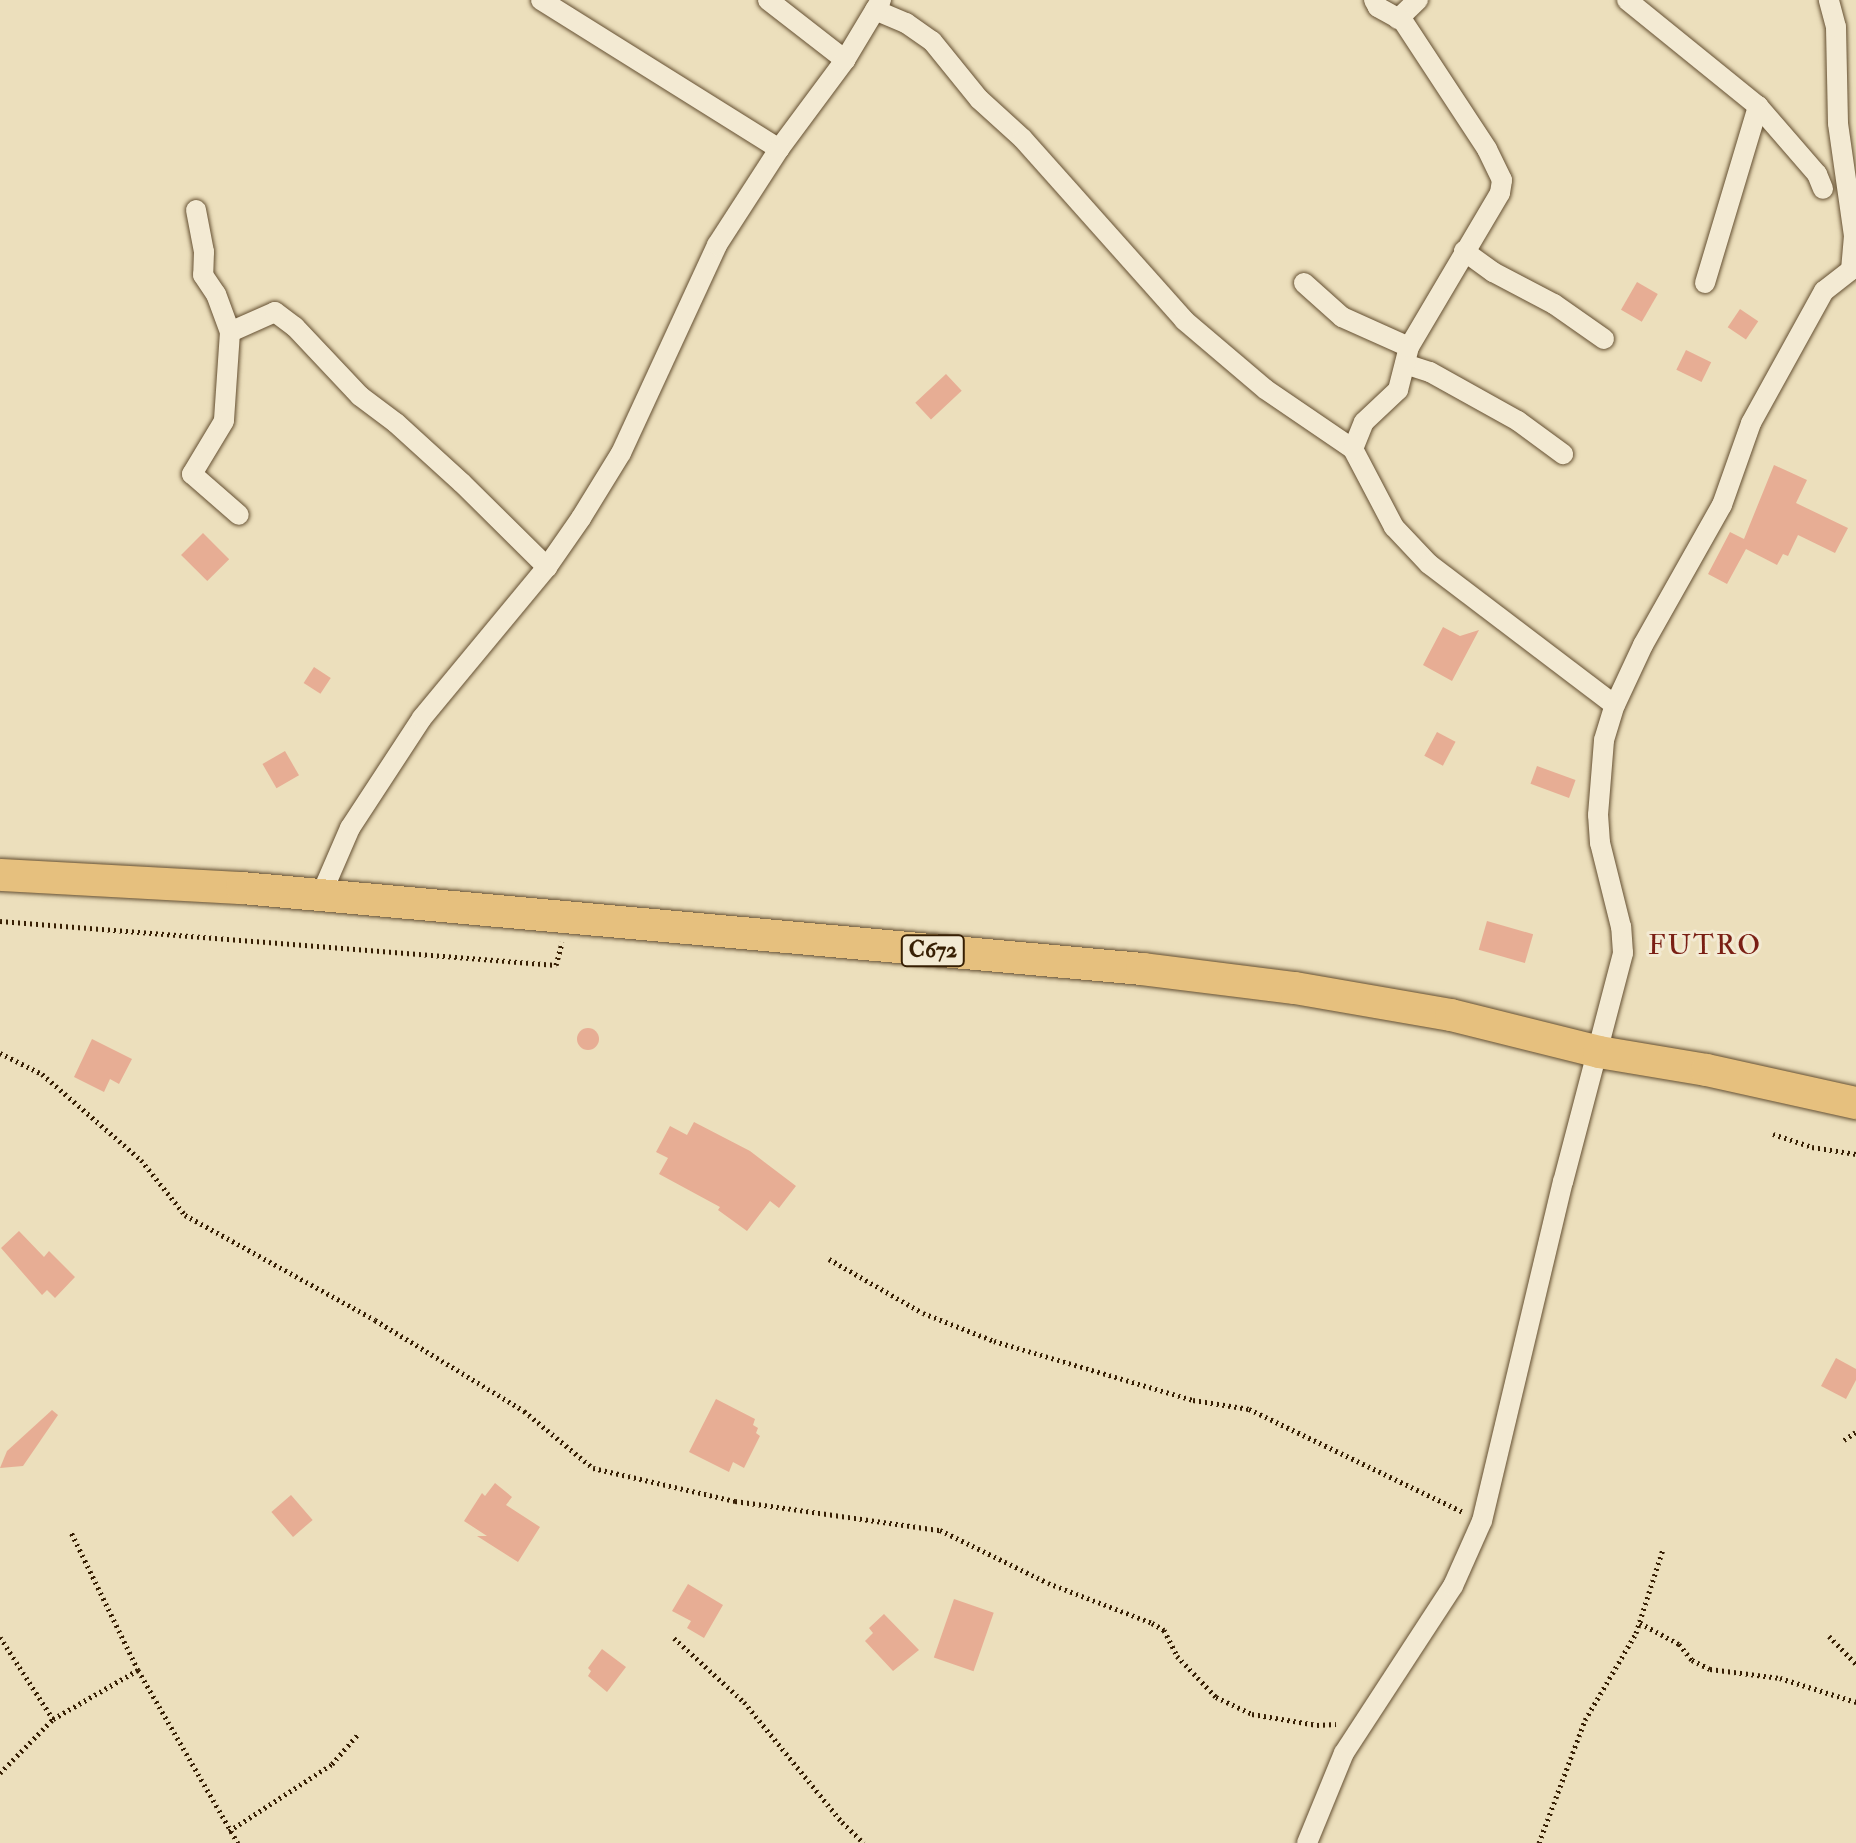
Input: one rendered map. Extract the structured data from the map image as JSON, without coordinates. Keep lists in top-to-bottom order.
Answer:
{
  "streets": {
    "main road": ["C672"]
  },
  "districts": ["FUTRO"]
}
